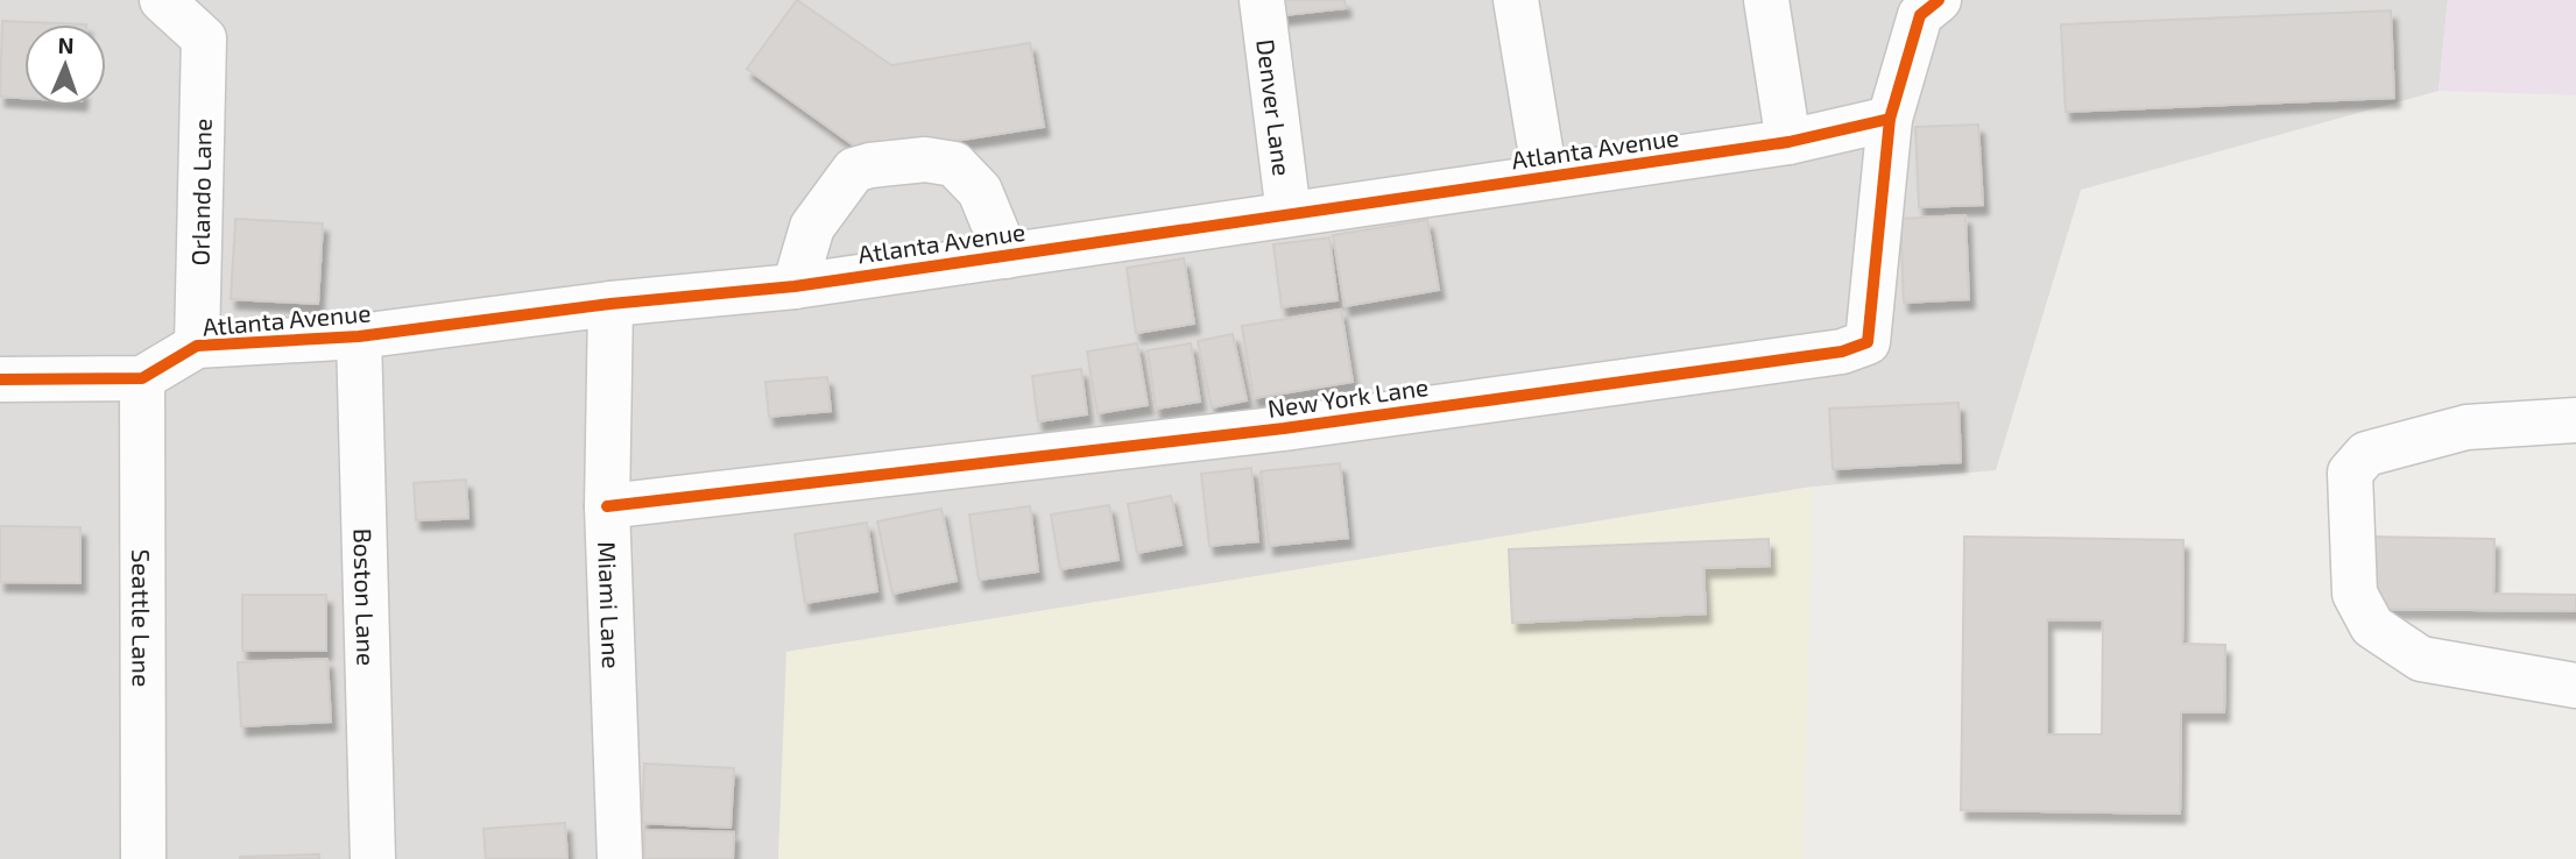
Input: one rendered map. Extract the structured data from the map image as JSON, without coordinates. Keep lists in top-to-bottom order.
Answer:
{
  "streets": {
    "street": [
      "Denver Lane",
      "Atlanta Avenue",
      "Orlando Lane",
      "New York Lane",
      "Boston Lane",
      "Miami Lane",
      "Seattle Lane"
    ]
  },
  "crossings": [
    ["Denver Lane", "Atlanta Avenue"],
    ["Atlanta Avenue", "Orlando Lane"],
    ["Atlanta Avenue", "New York Lane"],
    ["Atlanta Avenue", "Boston Lane"],
    ["Atlanta Avenue", "Miami Lane"],
    ["Atlanta Avenue", "Seattle Lane"],
    ["New York Lane", "Miami Lane"]
  ],
  "north": "top"
}
